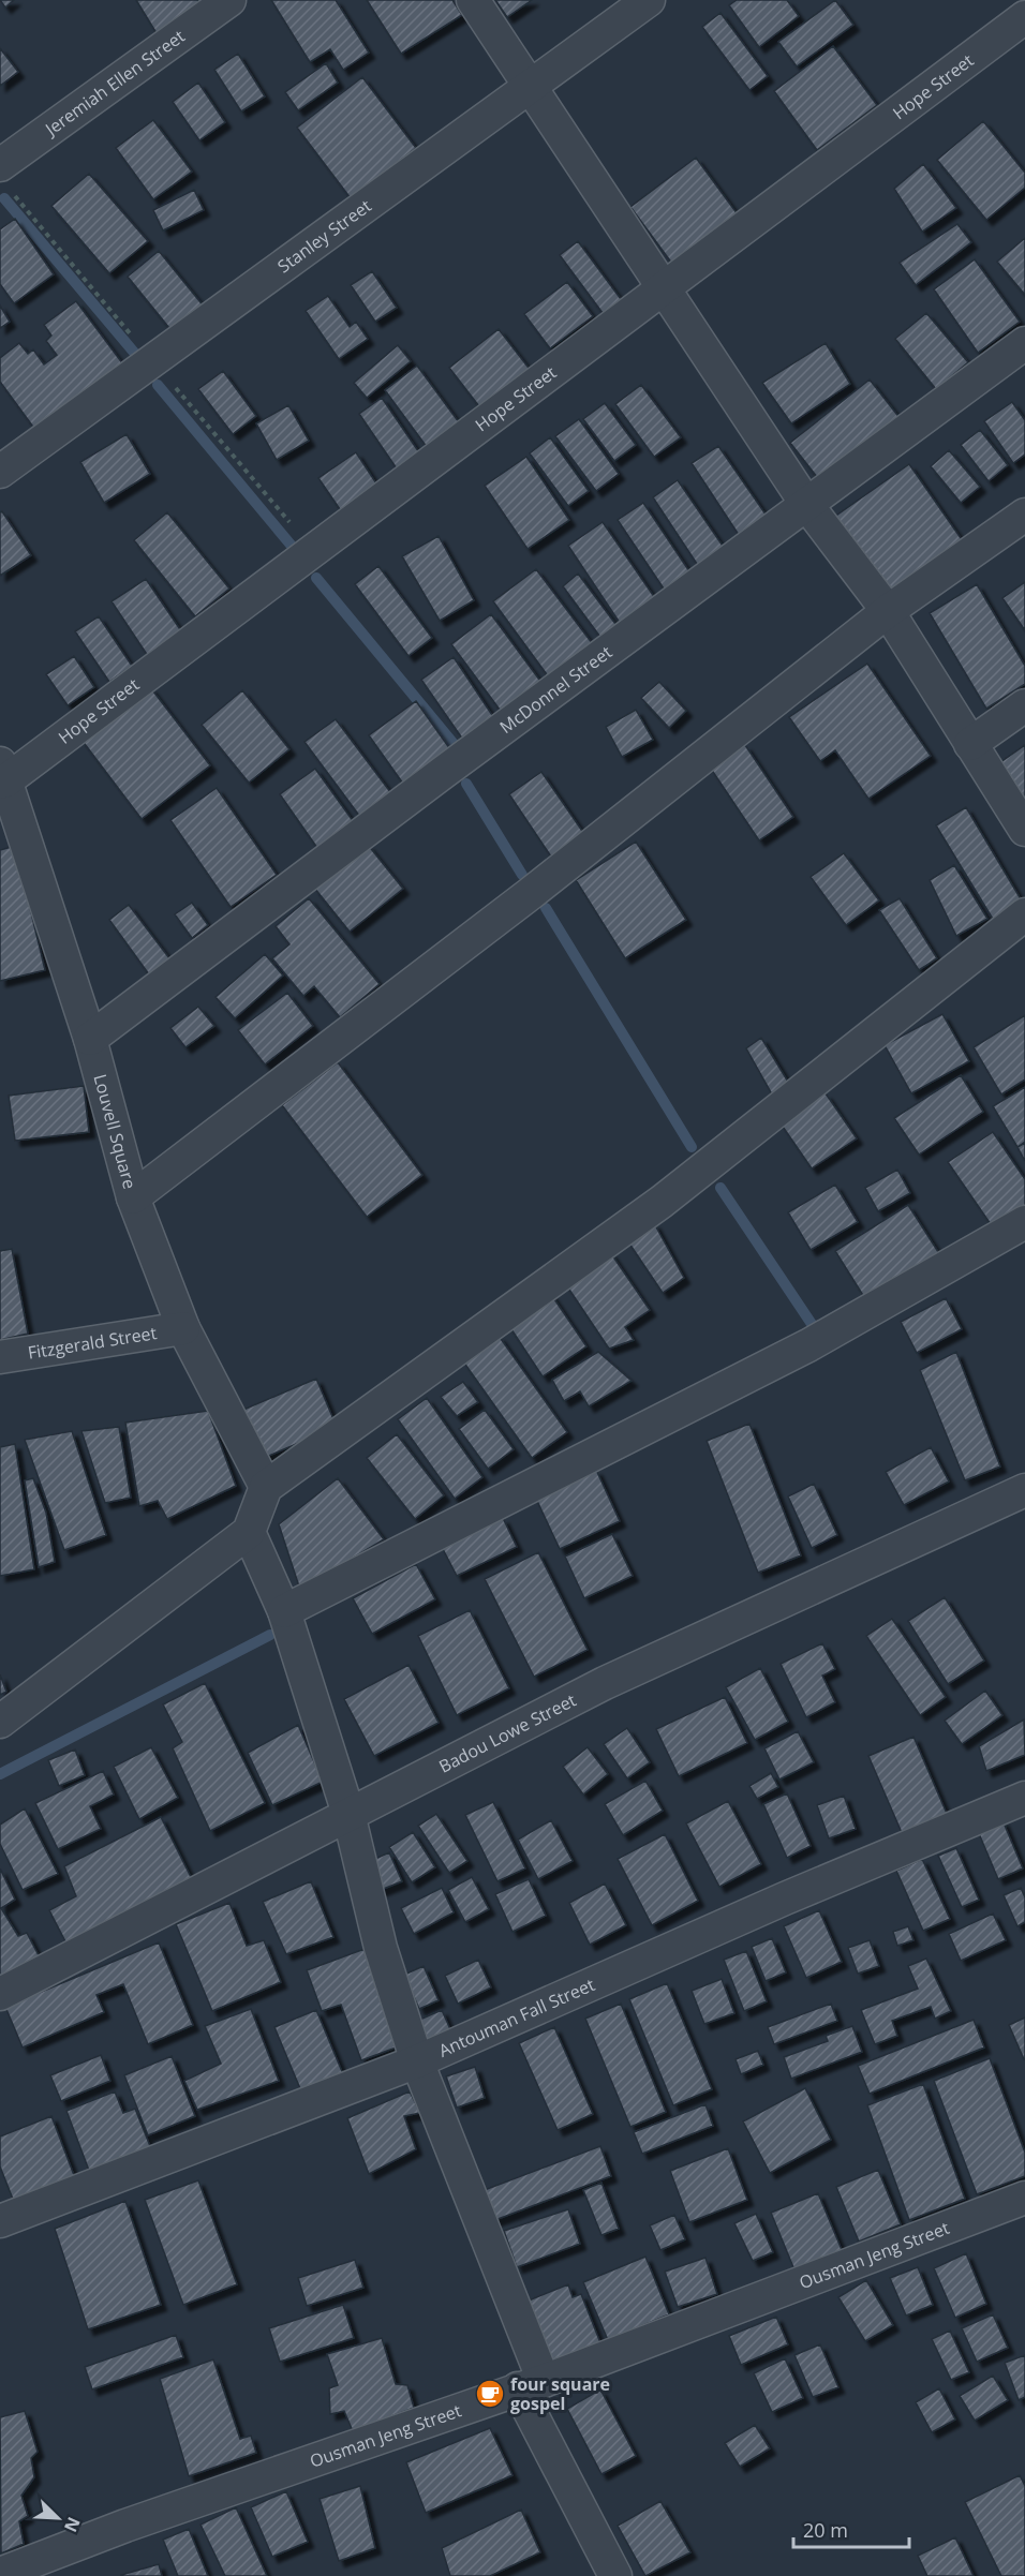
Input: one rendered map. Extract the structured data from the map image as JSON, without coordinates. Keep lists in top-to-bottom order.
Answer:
{
  "streets": {
    "street": [
      "Jeremiah Ellen Street",
      "Hope Street",
      "Stanley Street",
      "McDonnel Street",
      "Louvell Square",
      "Fitzgerald Street",
      "Badou Lowe Street",
      "Antouman Fall Street",
      "Ousman Jeng Street"
    ]
  },
  "crossings": [
    ["Hope Street", "Louvell Square"],
    ["McDonnel Street", "Louvell Square"],
    ["Louvell Square", "Fitzgerald Street"]
  ],
  "places": {
    "cafe": ["four square gospel"]
  },
  "scale_bar": "20 m",
  "north": "bottom right"
}
